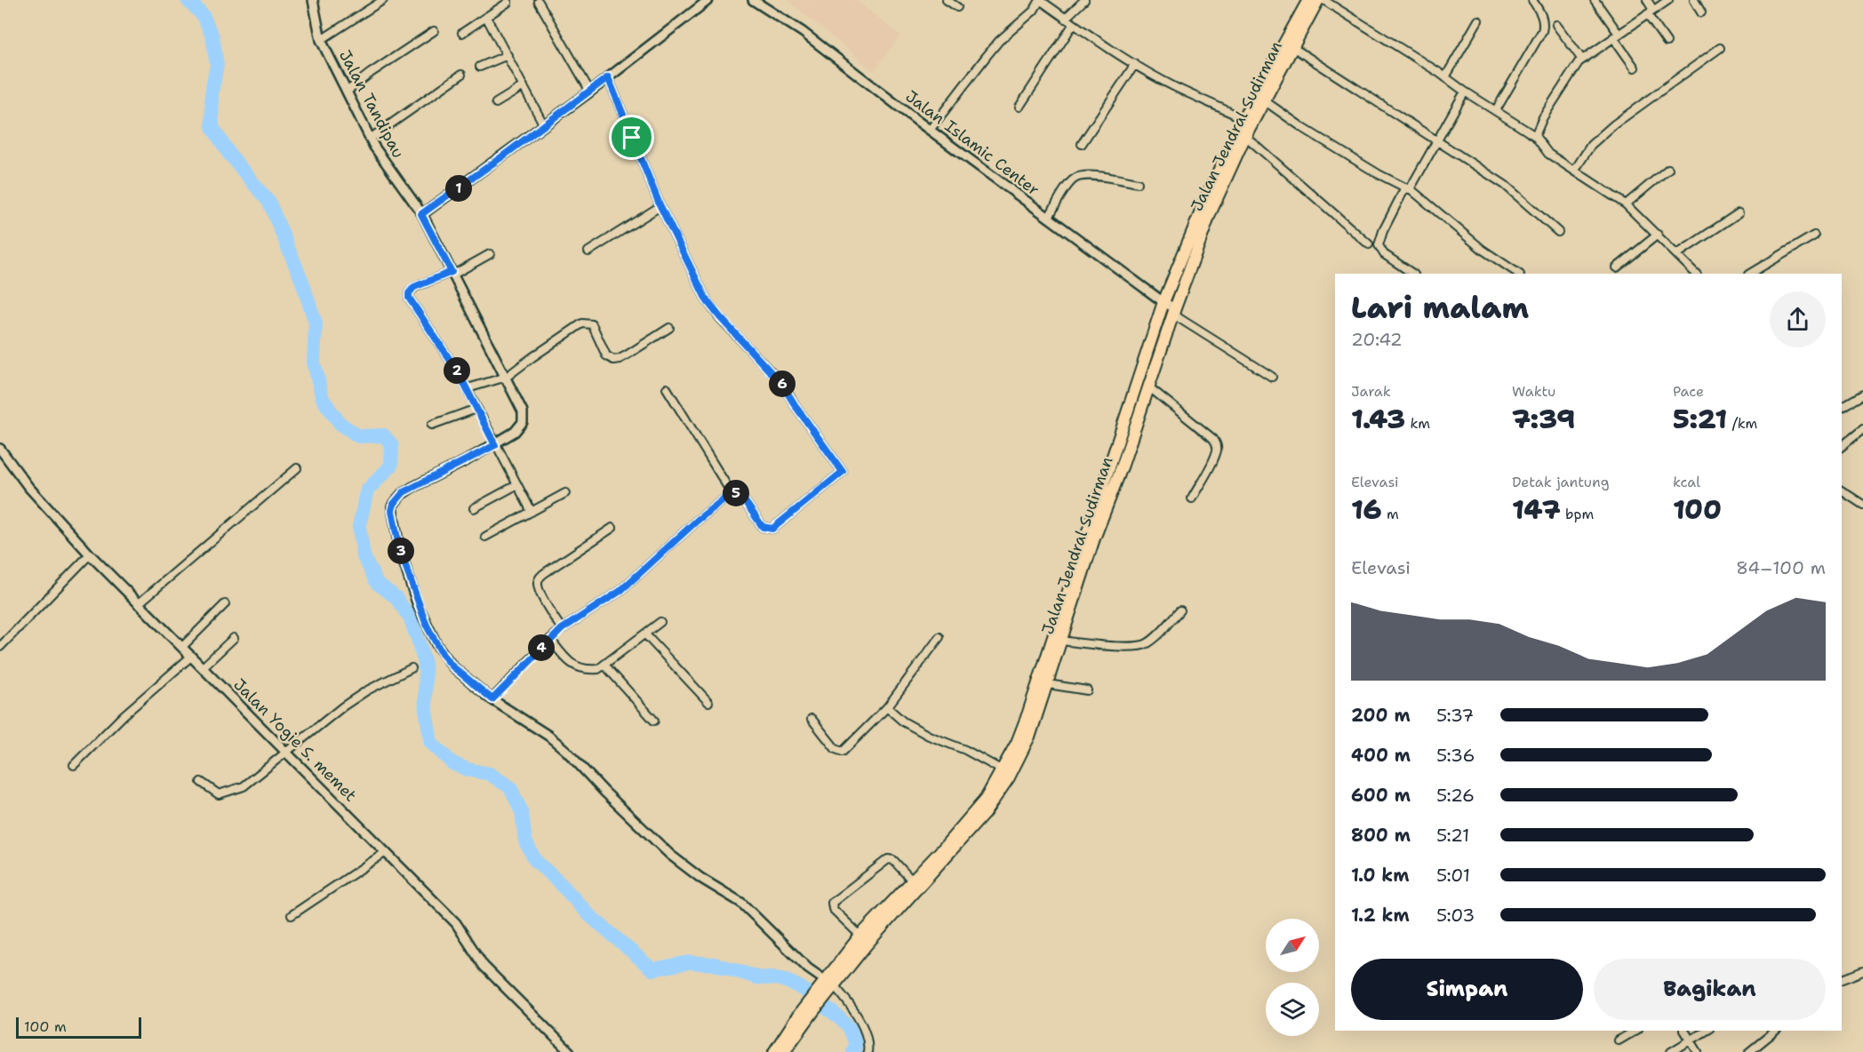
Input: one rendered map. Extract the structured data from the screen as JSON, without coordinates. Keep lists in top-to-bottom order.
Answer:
{
  "streets": {
    "highway": ["Jalan Jendral Sudirman"],
    "street": ["Jalan Tandipau", "Jalan Islamic Center", "Jalan Yogie S. memet"]
  },
  "crossings": [
    ["Jalan Jendral Sudirman", "Jalan Islamic Center"]
  ],
  "scale_bar": "100 m",
  "north": "top right",
  "page": {
    "pins": [
      "1",
      "2",
      "6",
      "5",
      "3",
      "4"
    ],
    "heading": ["Lari malam", "20:42"],
    "stats": [
      ["Jarak", "1.43 km"],
      ["Waktu", "7:39"],
      ["Pace", "5:21 /km"],
      ["Elevasi", "16 m"],
      ["Detak jantung", "147 bpm"],
      ["kcal", "100"]
    ],
    "chart": ["Elevasi", "84–100 m"],
    "list": [
      {
        "name": "200 m",
        "note": "5:37"
      },
      {
        "name": "400 m",
        "note": "5:36"
      },
      {
        "name": "600 m",
        "note": "5:26"
      },
      {
        "name": "800 m",
        "note": "5:21"
      },
      {
        "name": "1.0 km",
        "note": "5:01"
      },
      {
        "name": "1.2 km",
        "note": "5:03"
      }
    ],
    "buttons": ["Simpan", "Bagikan"],
    "scale": "100 m"
  }
}
